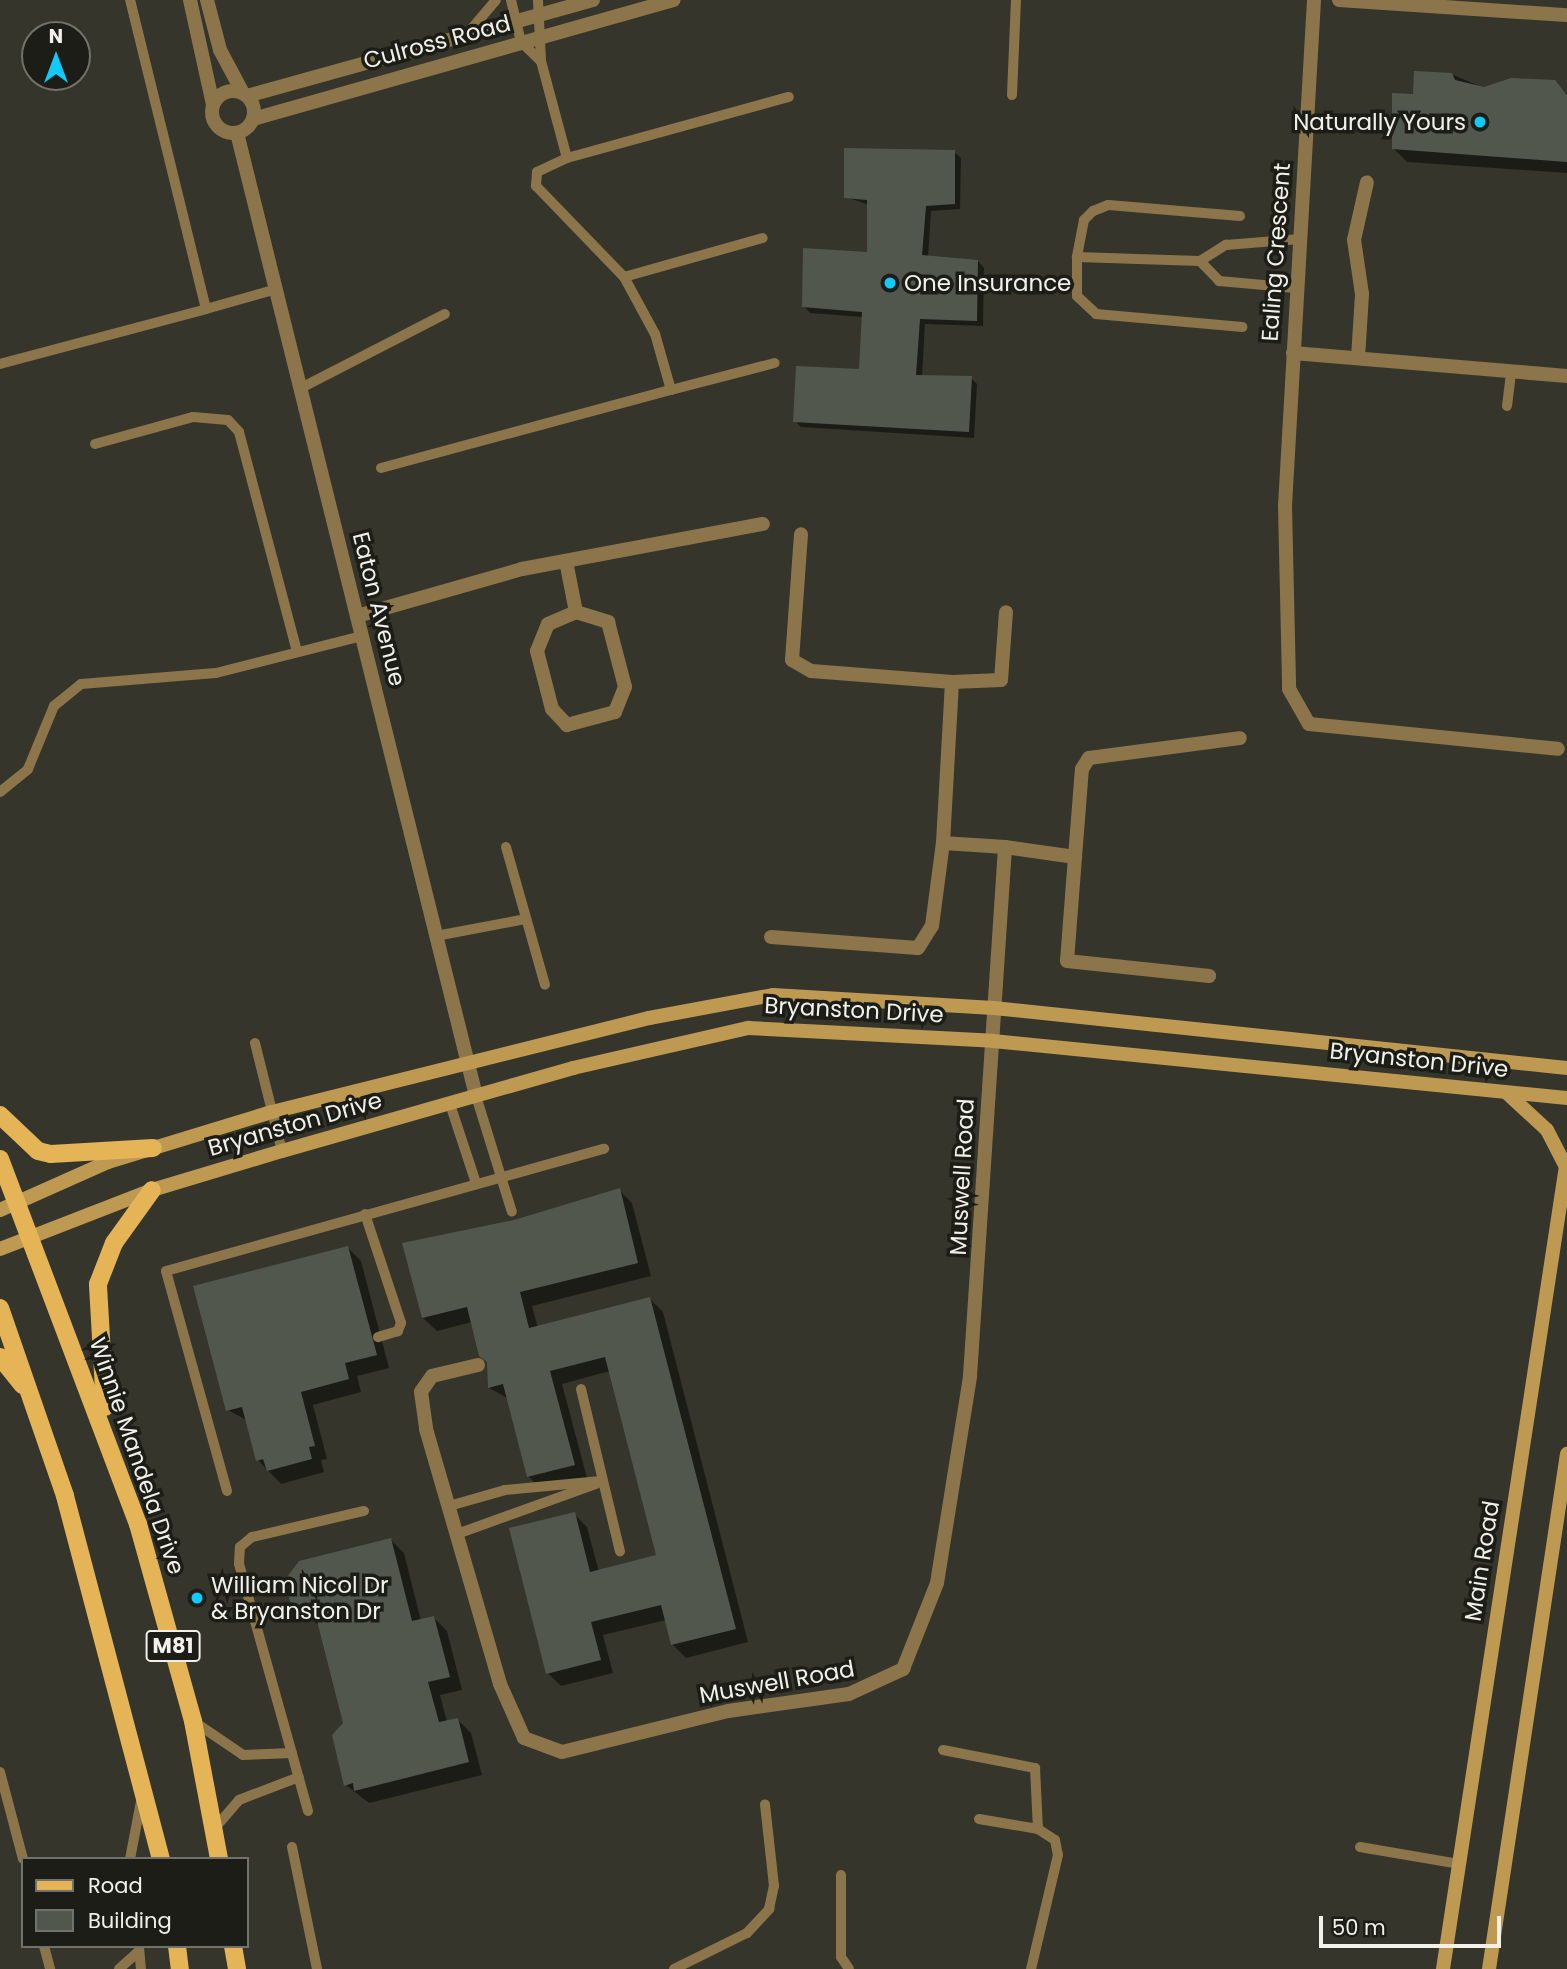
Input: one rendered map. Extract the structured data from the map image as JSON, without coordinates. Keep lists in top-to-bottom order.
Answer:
{
  "streets": {
    "main road": [
      "Bryanston Drive",
      "Winnie Mandela Drive",
      "Main Road",
      "M81"
    ],
    "street": [
      "Culross Road",
      "Ealing Crescent",
      "Eaton Avenue",
      "Muswell Road"
    ]
  },
  "crossings": [
    ["Culross Road", "Eaton Avenue"],
    ["Eaton Avenue", "Bryanston Drive"],
    ["Bryanston Drive", "Muswell Road"],
    ["Bryanston Drive", "Winnie Mandela Drive"]
  ],
  "places": ["Naturally Yours", "One Insurance", "William Nicol Dr & Bryanston Dr"],
  "legend": ["Road", "Building"],
  "scale_bar": "50 m",
  "north": "top"
}
